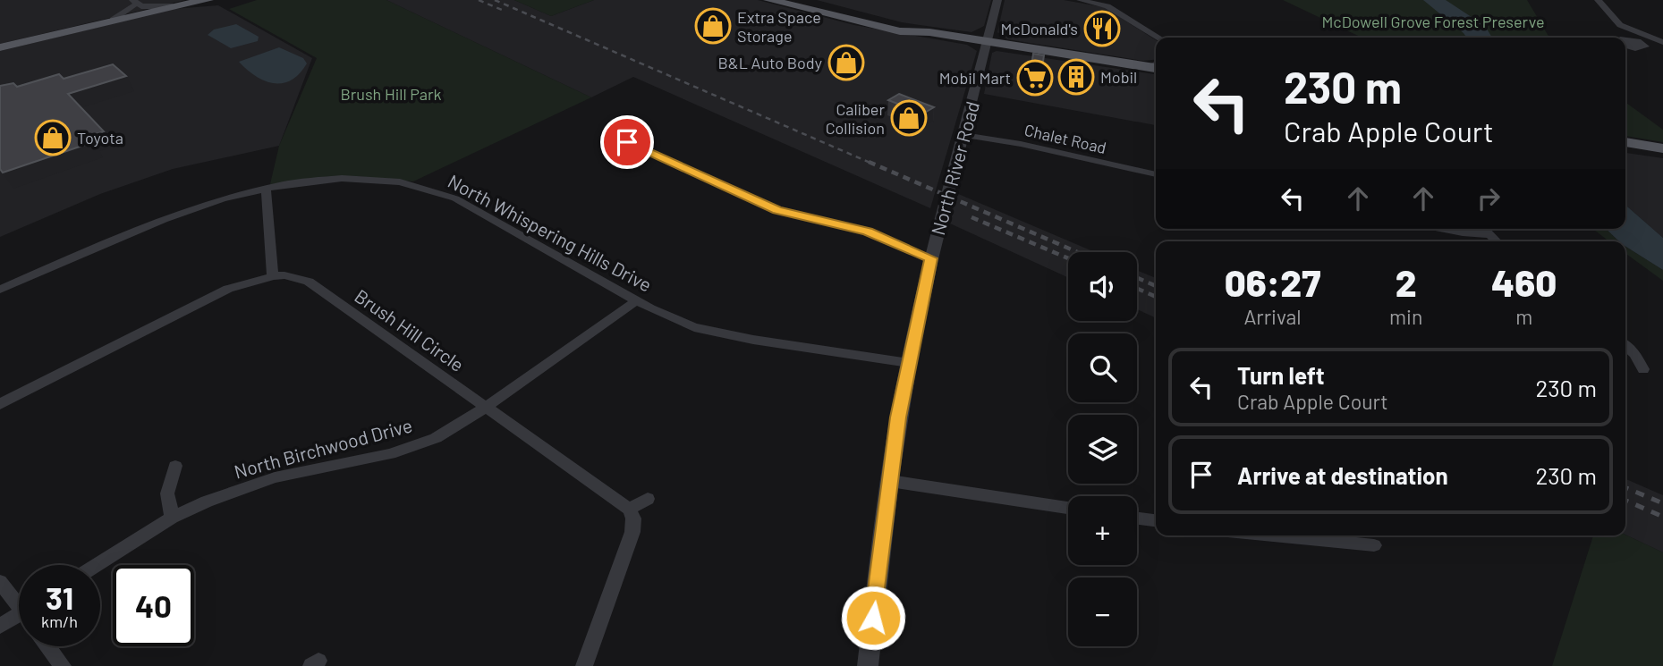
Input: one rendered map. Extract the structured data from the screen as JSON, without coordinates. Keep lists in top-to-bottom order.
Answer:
{
  "streets": {
    "street": [
      "Chalet Road",
      "North River Road",
      "North Whispering Hills Drive",
      "Brush Hill Circle",
      "North Birchwood Drive"
    ]
  },
  "crossings": [
    ["Chalet Road", "North River Road"],
    ["North River Road", "North Whispering Hills Drive"],
    ["North Whispering Hills Drive", "North Birchwood Drive"],
    ["Brush Hill Circle", "North Birchwood Drive"]
  ],
  "parks": ["McDowell Grove Forest Preserve", "Brush Hill Park"],
  "places": {
    "shop": [
      "Extra Space Storage",
      "B&L Auto Body",
      "Caliber Collision",
      "Toyota"
    ],
    "restaurant": ["McDonald's"],
    "building": ["Mobil"],
    "supermarket": ["Mobil Mart"]
  },
  "page": {
    "turn": ["230 m", "Crab Apple Court"],
    "eta": [
      "06:27",
      "Arrival",
      "2",
      "min",
      "460",
      "m"
    ],
    "map_buttons": ["+", "−"],
    "list": [
      {
        "name": "Turn left",
        "note": "Crab Apple Court",
        "value": "230 m"
      },
      {
        "name": "Arrive at destination",
        "value": "230 m"
      }
    ],
    "speed": "31 km/h",
    "limit": "40"
  }
}
